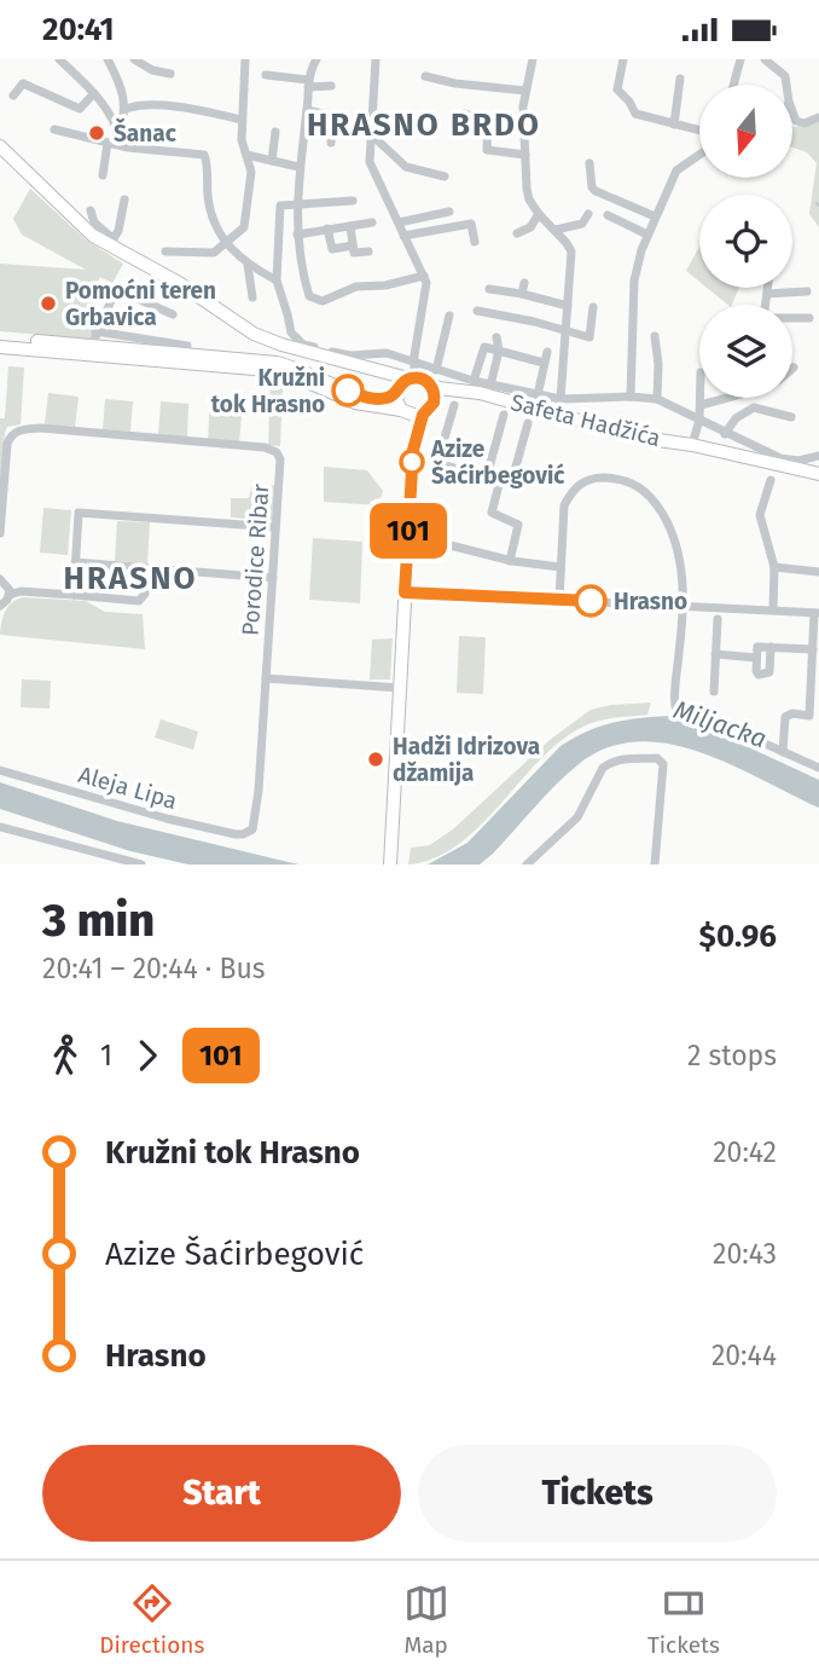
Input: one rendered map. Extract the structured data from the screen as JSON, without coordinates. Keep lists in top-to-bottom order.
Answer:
{
  "streets": {
    "main road": ["Safeta Hadžića"],
    "street": ["Porodice Ribar", "Aleja Lipa"]
  },
  "crossings": [
    ["Porodice Ribar", "Aleja Lipa"]
  ],
  "districts": ["HRASNO BRDO", "HRASNO"],
  "water": ["Miljacka"],
  "places": [
    "Šanac",
    "Pomoćni teren Grbavica",
    "Kružni tok Hrasno",
    "Azize Šaćirbegović",
    "Hrasno",
    "Hadži Idrizova džamija"
  ],
  "lines": ["bus line 101"],
  "north": "bottom",
  "page": {
    "status": "20:41",
    "on_map": "101",
    "heading": ["3 min", "20:41 – 20:44 · Bus", "$0.96"],
    "legs": ["1", "101", "2 stops"],
    "list": [
      {
        "name": "Kružni tok Hrasno",
        "value": "20:42"
      },
      {
        "name": "Azize Šaćirbegović",
        "value": "20:43"
      },
      {
        "name": "Hrasno",
        "value": "20:44"
      }
    ],
    "buttons": ["Start", "Tickets"],
    "tabs": ["Directions", "Map", "Tickets"]
  }
}
